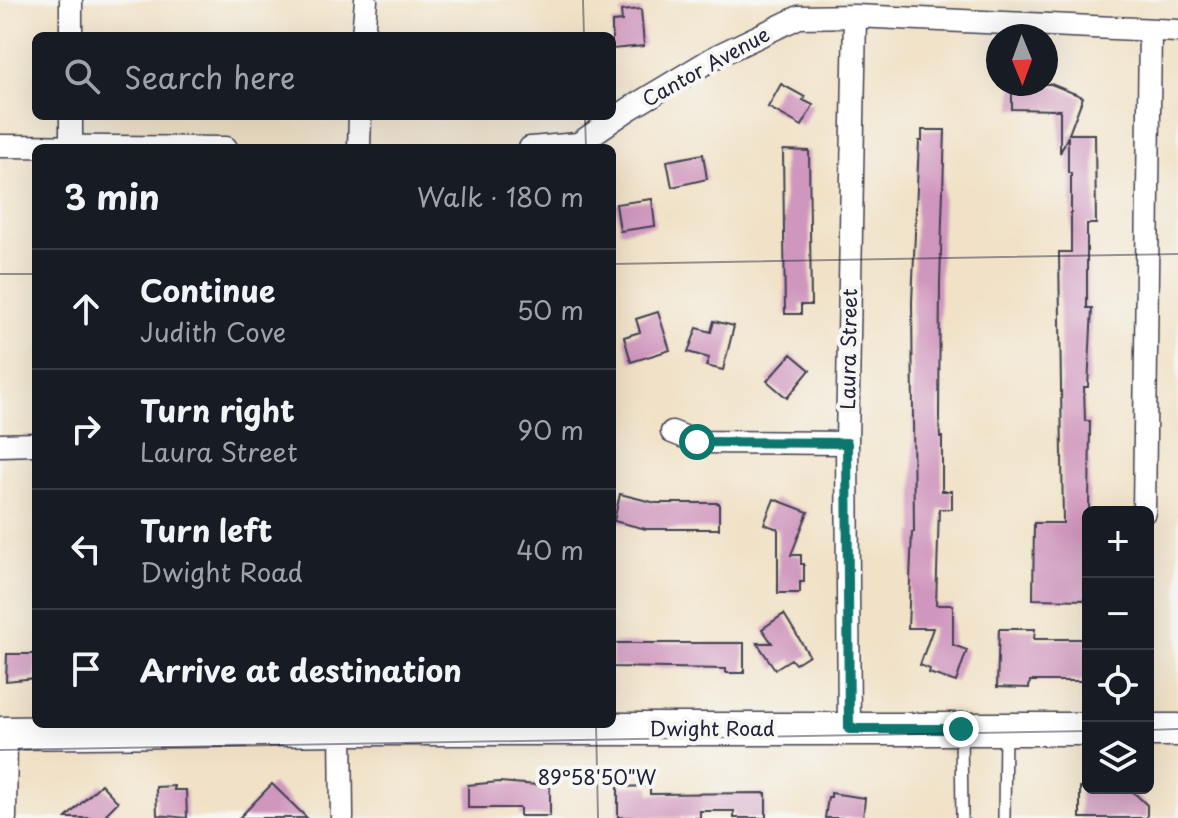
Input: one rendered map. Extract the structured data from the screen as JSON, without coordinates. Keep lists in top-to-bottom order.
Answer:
{
  "streets": {
    "street": ["Cantor Avenue", "Laura Street", "Dwight Road"]
  },
  "crossings": [
    ["Cantor Avenue", "Laura Street"],
    ["Laura Street", "Dwight Road"]
  ],
  "north": "bottom",
  "page": {
    "search": "Search here",
    "heading": ["3 min", "Walk · 180 m"],
    "list": [
      ["Continue", "Judith Cove", "50 m"],
      ["Turn right", "Laura Street", "90 m"],
      ["Turn left", "Dwight Road", "40 m"],
      "Arrive at destination"
    ],
    "map_buttons": ["+", "−"]
  },
  "coordinates": ["89°58'50\"W"]
}
